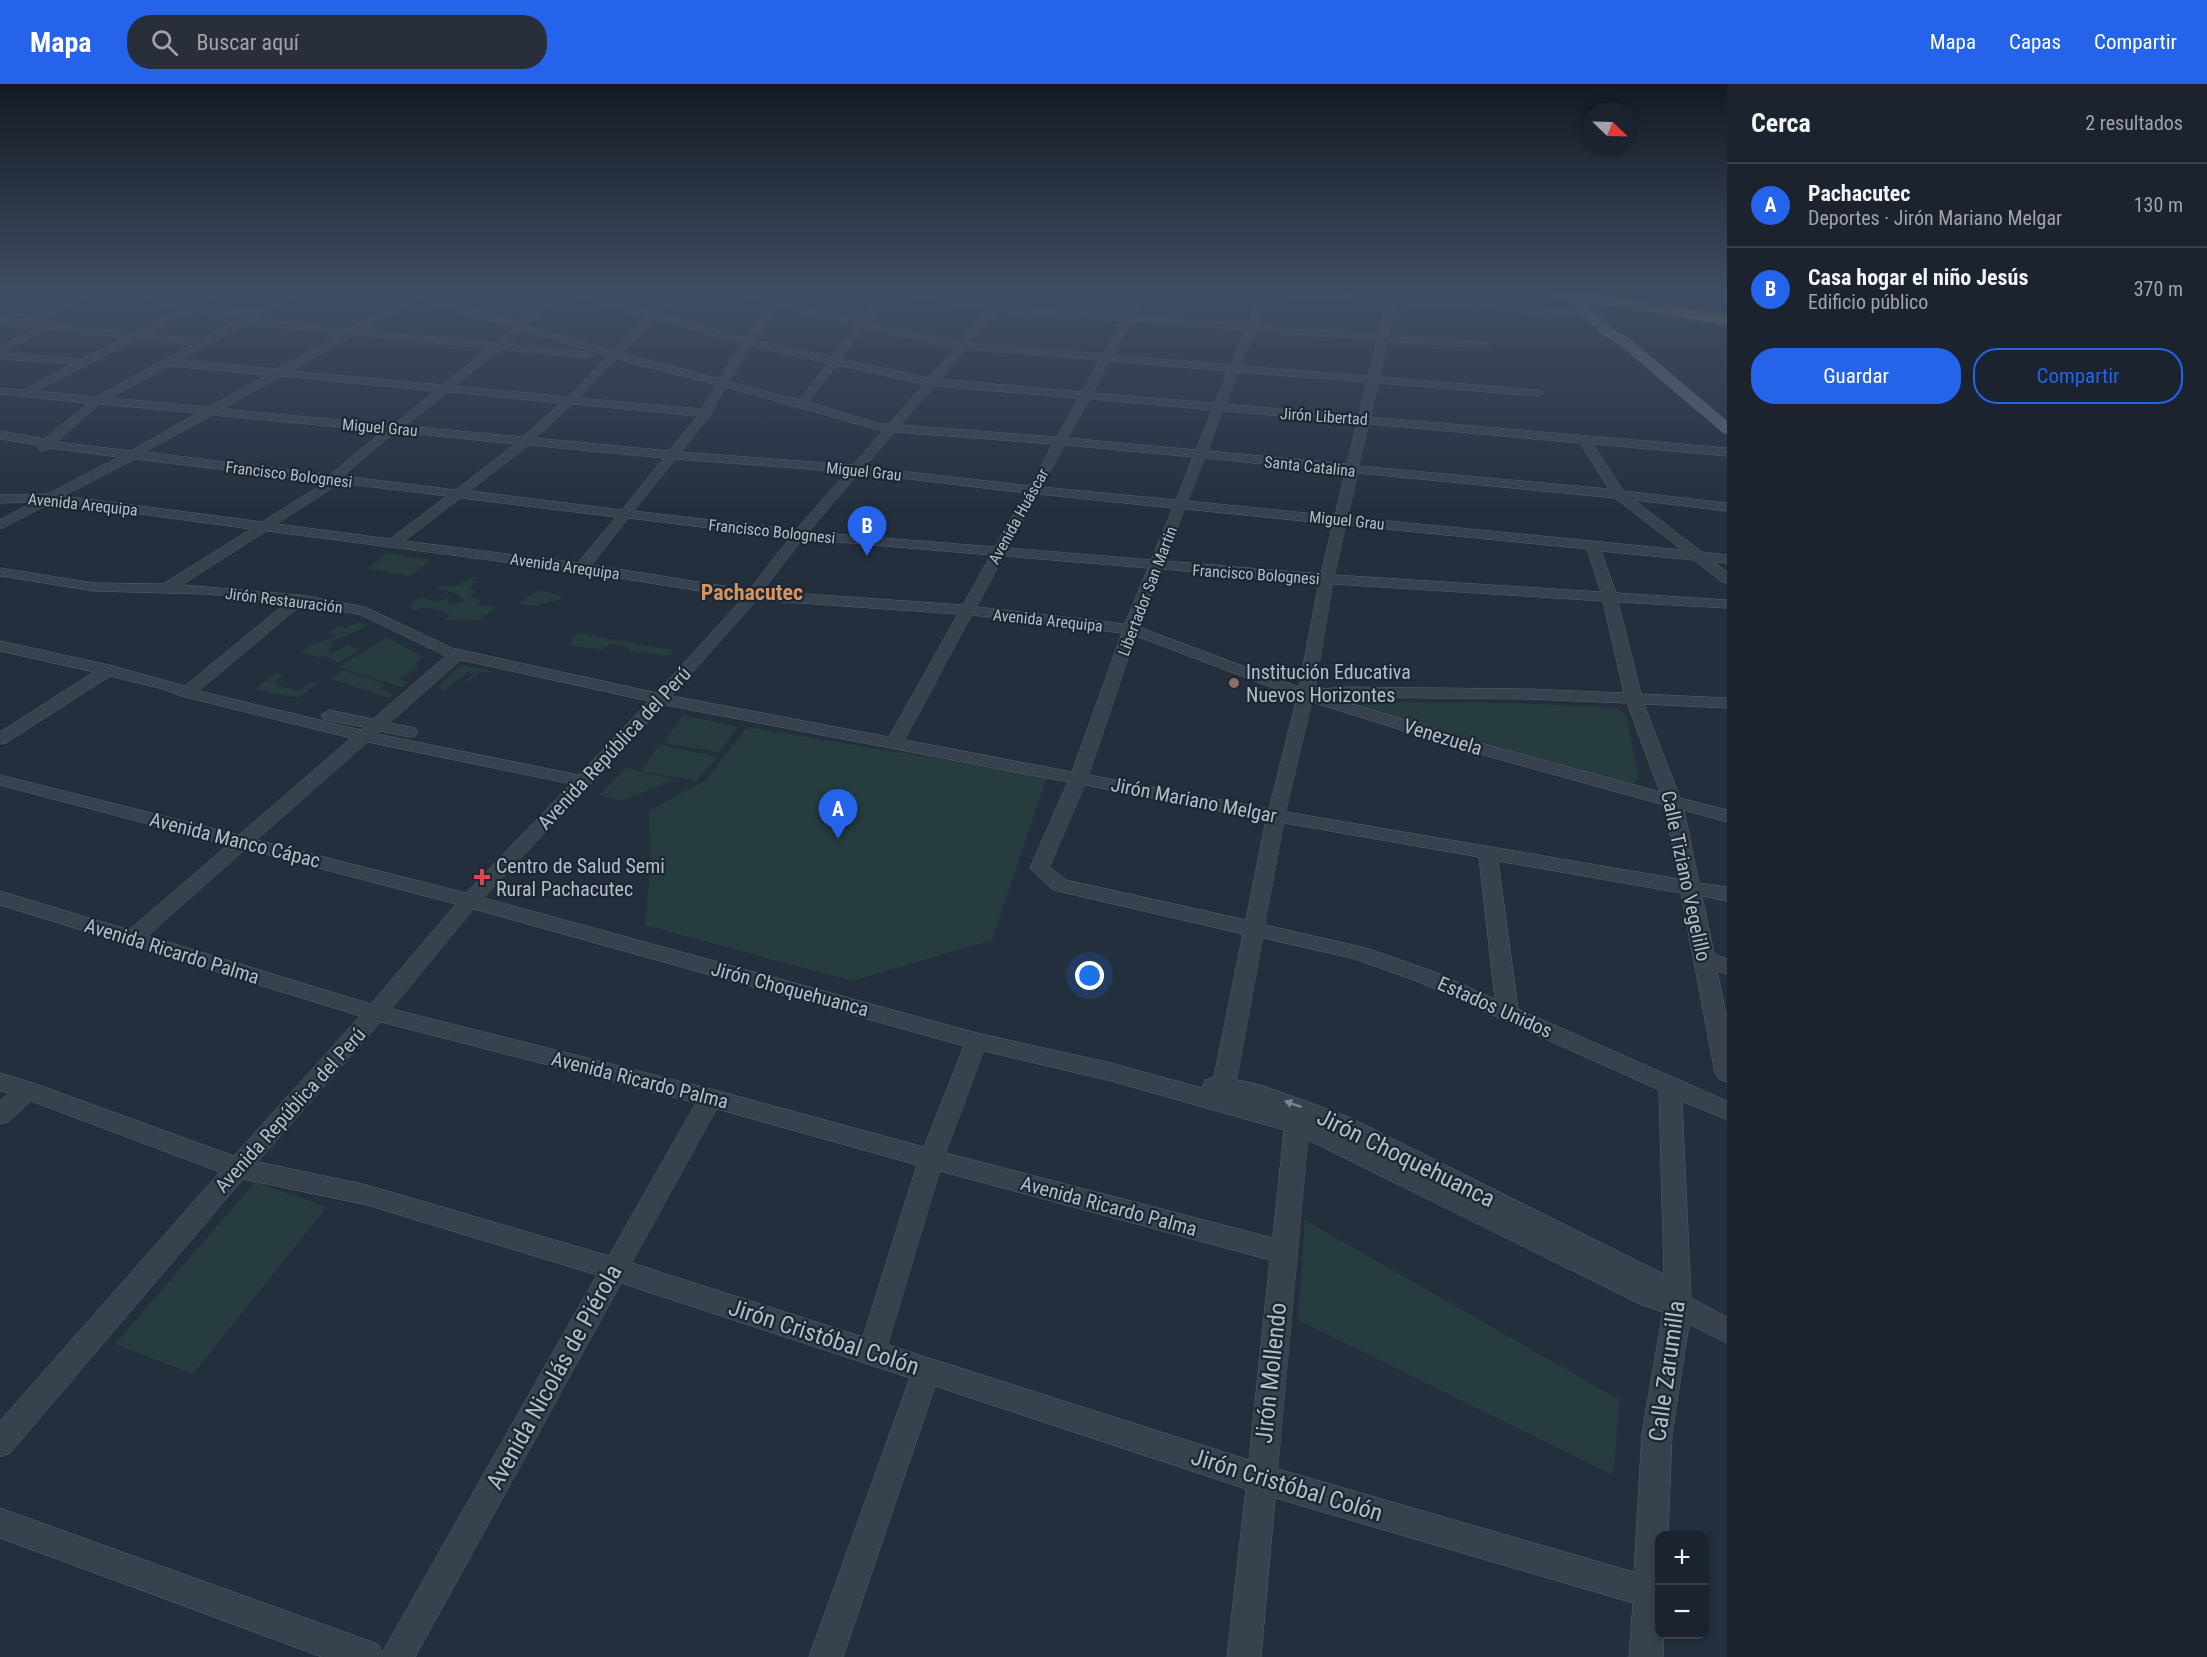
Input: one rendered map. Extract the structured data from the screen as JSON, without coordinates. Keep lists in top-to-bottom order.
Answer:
{
  "streets": {
    "street": [
      "Jirón Libertad",
      "Miguel Grau",
      "Santa Catalina",
      "Francisco Bolognesi",
      "Avenida Arequipa",
      "Avenida Huáscar",
      "Libertador San Martin",
      "Jirón Restauración",
      "Venezuela",
      "Avenida República del Perú",
      "Jirón Mariano Melgar",
      "Avenida Manco Cápac",
      "Calle Tiziano Vegelillo",
      "Avenida Ricardo Palma",
      "Jirón Choquehuanca",
      "Estados Unidos",
      "Jirón Cristóbal Colón",
      "Calle Zarumilla",
      "Jirón Mollendo",
      "Avenida Nicolás de Piérola"
    ]
  },
  "crossings": [
    ["Jirón Libertad", "Avenida Huáscar"],
    ["Jirón Libertad", "Libertador San Martin"],
    ["Jirón Libertad", "Avenida República del Perú"],
    ["Miguel Grau", "Avenida Huáscar"],
    ["Miguel Grau", "Libertador San Martin"],
    ["Miguel Grau", "Avenida República del Perú"],
    ["Miguel Grau", "Calle Tiziano Vegelillo"],
    ["Santa Catalina", "Avenida Huáscar"],
    ["Santa Catalina", "Libertador San Martin"],
    ["Santa Catalina", "Avenida República del Perú"],
    ["Francisco Bolognesi", "Avenida Huáscar"],
    ["Francisco Bolognesi", "Libertador San Martin"],
    ["Francisco Bolognesi", "Avenida República del Perú"],
    ["Francisco Bolognesi", "Calle Tiziano Vegelillo"],
    ["Avenida Arequipa", "Avenida Huáscar"],
    ["Avenida Arequipa", "Libertador San Martin"],
    ["Avenida Arequipa", "Venezuela"],
    ["Avenida Arequipa", "Avenida República del Perú"],
    ["Avenida Huáscar", "Jirón Mariano Melgar"],
    ["Libertador San Martin", "Venezuela"],
    ["Libertador San Martin", "Jirón Mariano Melgar"],
    ["Libertador San Martin", "Estados Unidos"],
    ["Jirón Restauración", "Avenida República del Perú"],
    ["Jirón Restauración", "Jirón Mariano Melgar"],
    ["Venezuela", "Calle Tiziano Vegelillo"],
    ["Avenida República del Perú", "Jirón Mariano Melgar"],
    ["Avenida República del Perú", "Avenida Manco Cápac"],
    ["Avenida República del Perú", "Avenida Ricardo Palma"],
    ["Avenida República del Perú", "Jirón Choquehuanca"],
    ["Avenida República del Perú", "Jirón Cristóbal Colón"],
    ["Jirón Mariano Melgar", "Calle Tiziano Vegelillo"],
    ["Avenida Manco Cápac", "Jirón Choquehuanca"],
    ["Avenida Ricardo Palma", "Jirón Mollendo"],
    ["Avenida Ricardo Palma", "Avenida Nicolás de Piérola"],
    ["Jirón Choquehuanca", "Calle Zarumilla"],
    ["Jirón Choquehuanca", "Jirón Mollendo"],
    ["Estados Unidos", "Calle Zarumilla"],
    ["Jirón Cristóbal Colón", "Calle Zarumilla"],
    ["Jirón Cristóbal Colón", "Jirón Mollendo"],
    ["Jirón Cristóbal Colón", "Avenida Nicolás de Piérola"]
  ],
  "districts": ["Pachacutec"],
  "places": {
    "other": ["Institución Educativa Nuevos Horizontes"],
    "health": ["Centro de Salud Semi Rural Pachacutec"]
  },
  "north": "bottom right",
  "page": {
    "header": "Mapa",
    "search": "Buscar aquí",
    "nav": ["Mapa", "Capas", "Compartir"],
    "heading": ["Cerca", "2 resultados"],
    "list": [
      {
        "mark": "A",
        "name": "Pachacutec",
        "note": "Deportes · Jirón Mariano Melgar",
        "value": "130 m"
      },
      {
        "mark": "B",
        "name": "Casa hogar el niño Jesús",
        "note": "Edificio público",
        "value": "370 m"
      }
    ],
    "buttons": ["Guardar", "Compartir"],
    "pins": ["B", "A"],
    "map_buttons": ["+", "−"]
  }
}
